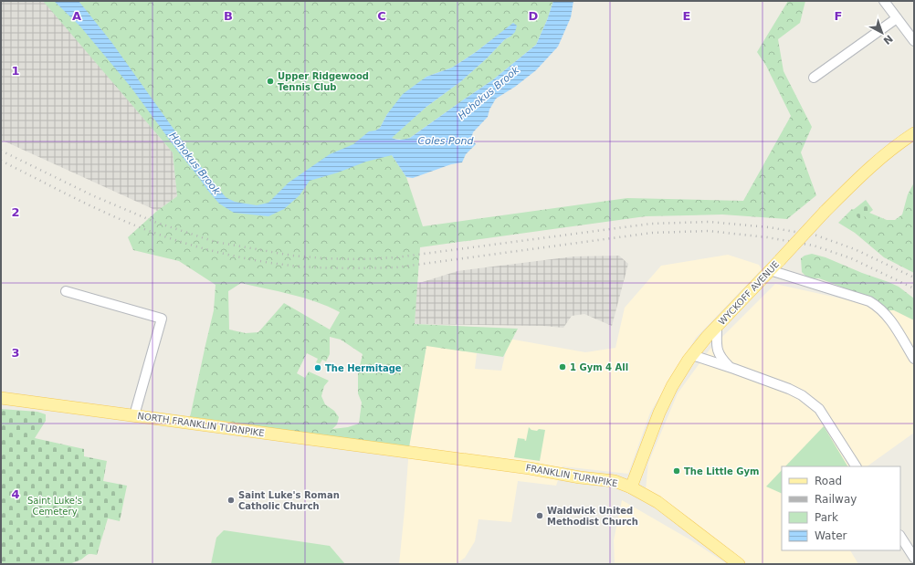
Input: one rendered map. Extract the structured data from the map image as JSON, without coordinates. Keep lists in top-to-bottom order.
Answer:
{
  "streets": {
    "main road": ["WYCKOFF AVENUE", "NORTH FRANKLIN TURNPIKE", "FRANKLIN TURNPIKE"]
  },
  "crossings": [
    ["WYCKOFF AVENUE", "FRANKLIN TURNPIKE"],
    ["NORTH FRANKLIN TURNPIKE", "FRANKLIN TURNPIKE"]
  ],
  "water": ["Hohokus Brook", "Coles Pond"],
  "parks": ["Saint Luke's Cemetery"],
  "places": [
    "Upper Ridgewood Tennis Club",
    "1 Gym 4 All",
    "The Hermitage",
    "The Little Gym",
    "Saint Luke's Roman Catholic Church",
    "Waldwick United Methodist Church"
  ],
  "legend": [
    "Road",
    "Railway",
    "Park",
    "Water"
  ],
  "north": "bottom right",
  "grid": {
    "columns": [
      "A",
      "B",
      "C",
      "D",
      "E",
      "F"
    ],
    "rows": [
      "1",
      "2",
      "3",
      "4"
    ]
  }
}
